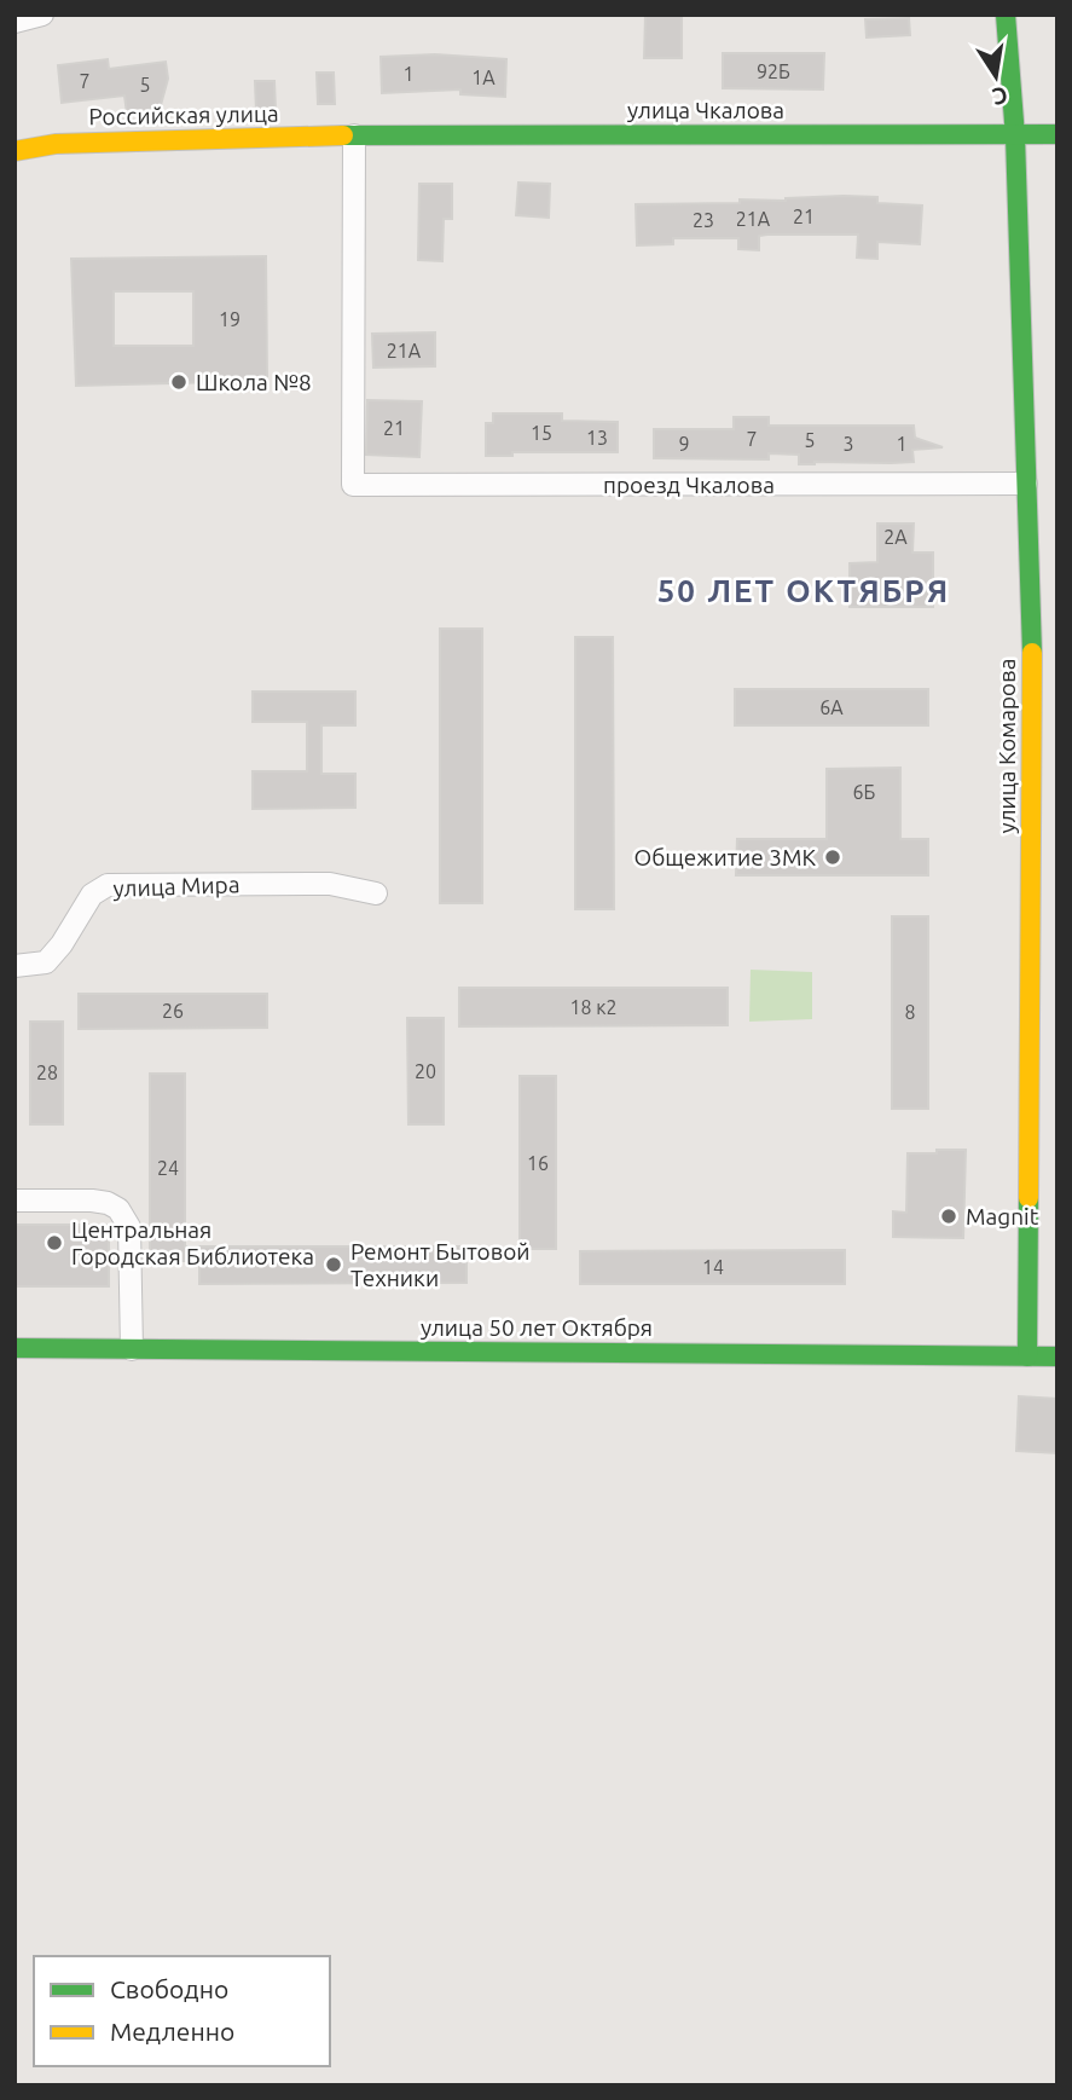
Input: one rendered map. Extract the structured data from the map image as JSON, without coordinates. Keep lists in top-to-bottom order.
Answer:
{
  "streets": {
    "street": [
      "улица Чкалова",
      "Российская улица",
      "проезд Чкалова",
      "улица Комарова",
      "улица Мира",
      "улица 50 лет Октября"
    ]
  },
  "crossings": [
    ["улица Чкалова", "Российская улица"],
    ["улица Чкалова", "проезд Чкалова"],
    ["улица Чкалова", "улица Комарова"],
    ["Российская улица", "проезд Чкалова"],
    ["проезд Чкалова", "улица Комарова"],
    ["улица Комарова", "улица 50 лет Октября"]
  ],
  "districts": ["50 ЛЕТ ОКТЯБРЯ"],
  "places": [
    "Школа №8",
    "Общежитие 3МК",
    "Magnit",
    "Центральная Городская Библиотека",
    "Ремонт Бытовой Техники"
  ],
  "house_numbers": [
    "92Б",
    "1",
    "1А",
    "7",
    "5",
    "21",
    "21А",
    "23",
    "19",
    "21А",
    "21",
    "15",
    "13",
    "7",
    "5",
    "9",
    "3",
    "1",
    "2А",
    "6А",
    "6Б",
    "18 к2",
    "26",
    "8",
    "20",
    "28",
    "16",
    "24",
    "14"
  ],
  "legend": ["Свободно", "Медленно"],
  "north": "bottom"
}
